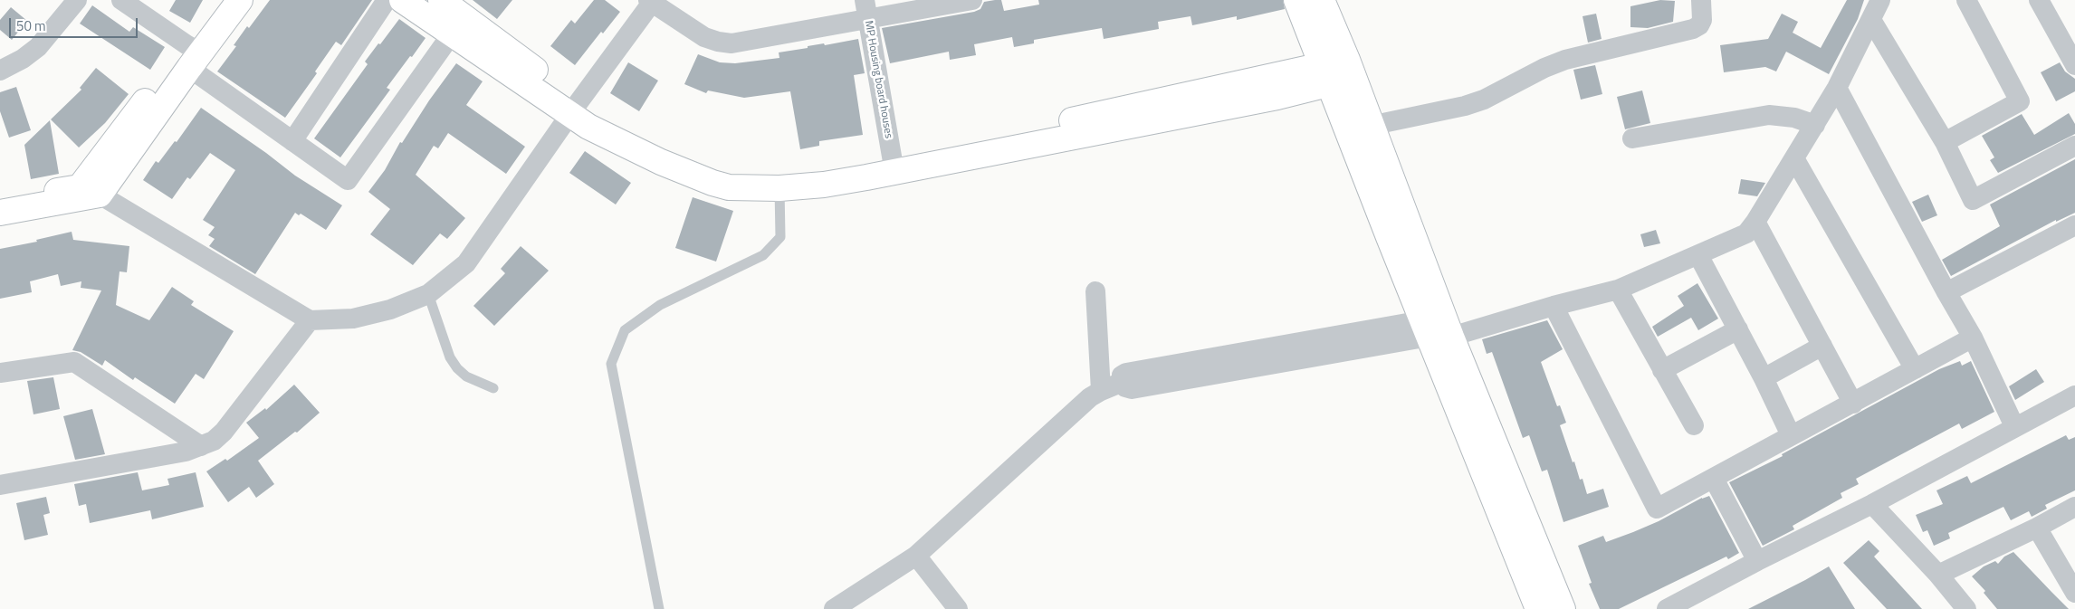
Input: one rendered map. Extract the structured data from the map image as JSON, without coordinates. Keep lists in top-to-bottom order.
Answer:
{
  "streets": {
    "street": ["MP Housing board houses"]
  },
  "scale_bar": "50 m"
}
